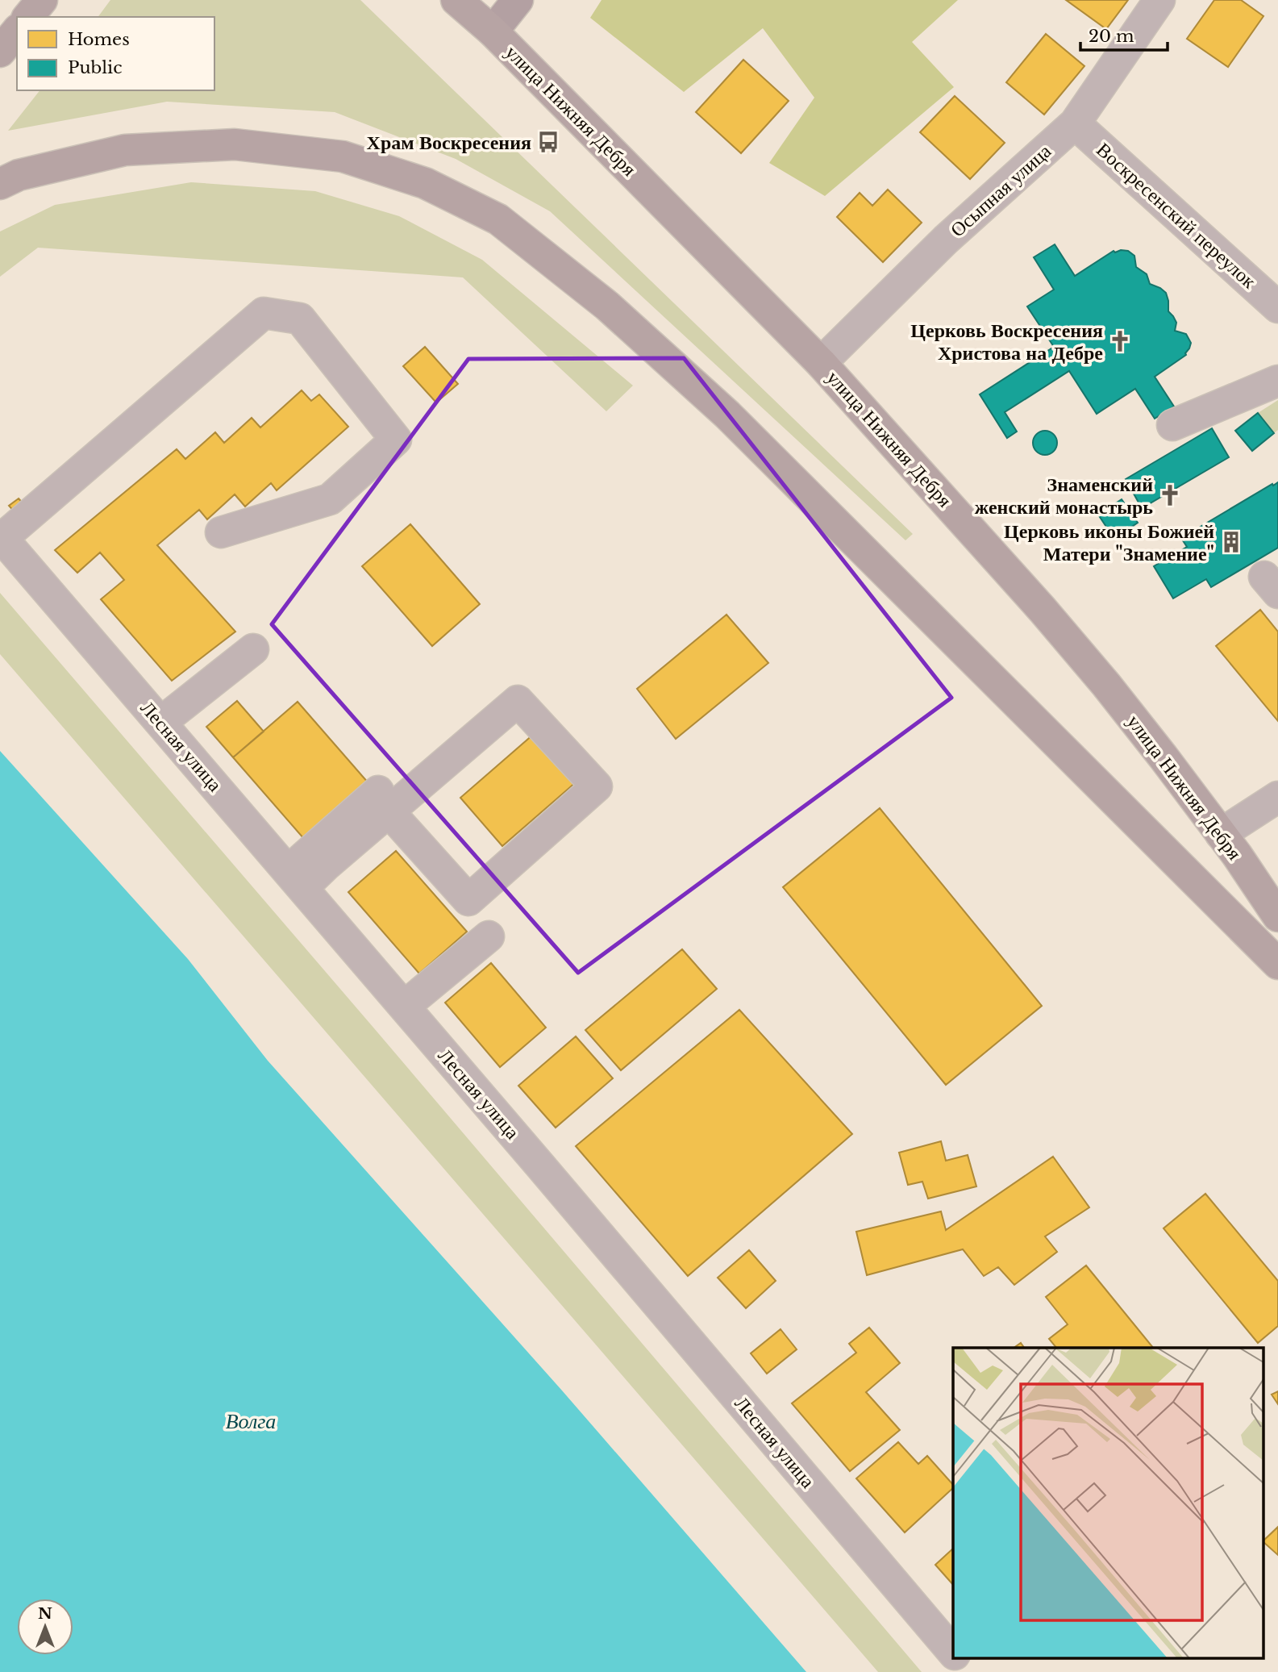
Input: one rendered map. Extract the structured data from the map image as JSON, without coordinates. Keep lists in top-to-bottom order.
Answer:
{
  "streets": {
    "highway": ["улица Нижняя Дебря"],
    "street": ["Осыпная улица", "Воскресенский переулок", "Лесная улица"]
  },
  "crossings": [
    ["улица Нижняя Дебря", "Осыпная улица"],
    ["Осыпная улица", "Воскресенский переулок"]
  ],
  "water": ["Волга"],
  "places": {
    "bus stop": ["Храм Воскресения"],
    "church": ["Церковь Воскресения Христова на Дебре", "Знаменский женский монастырь"],
    "building": ["Церковь иконы Божией Матери \"Знамение\""]
  },
  "legend": ["Homes", "Public"],
  "scale_bar": "20 m",
  "north": "top"
}
